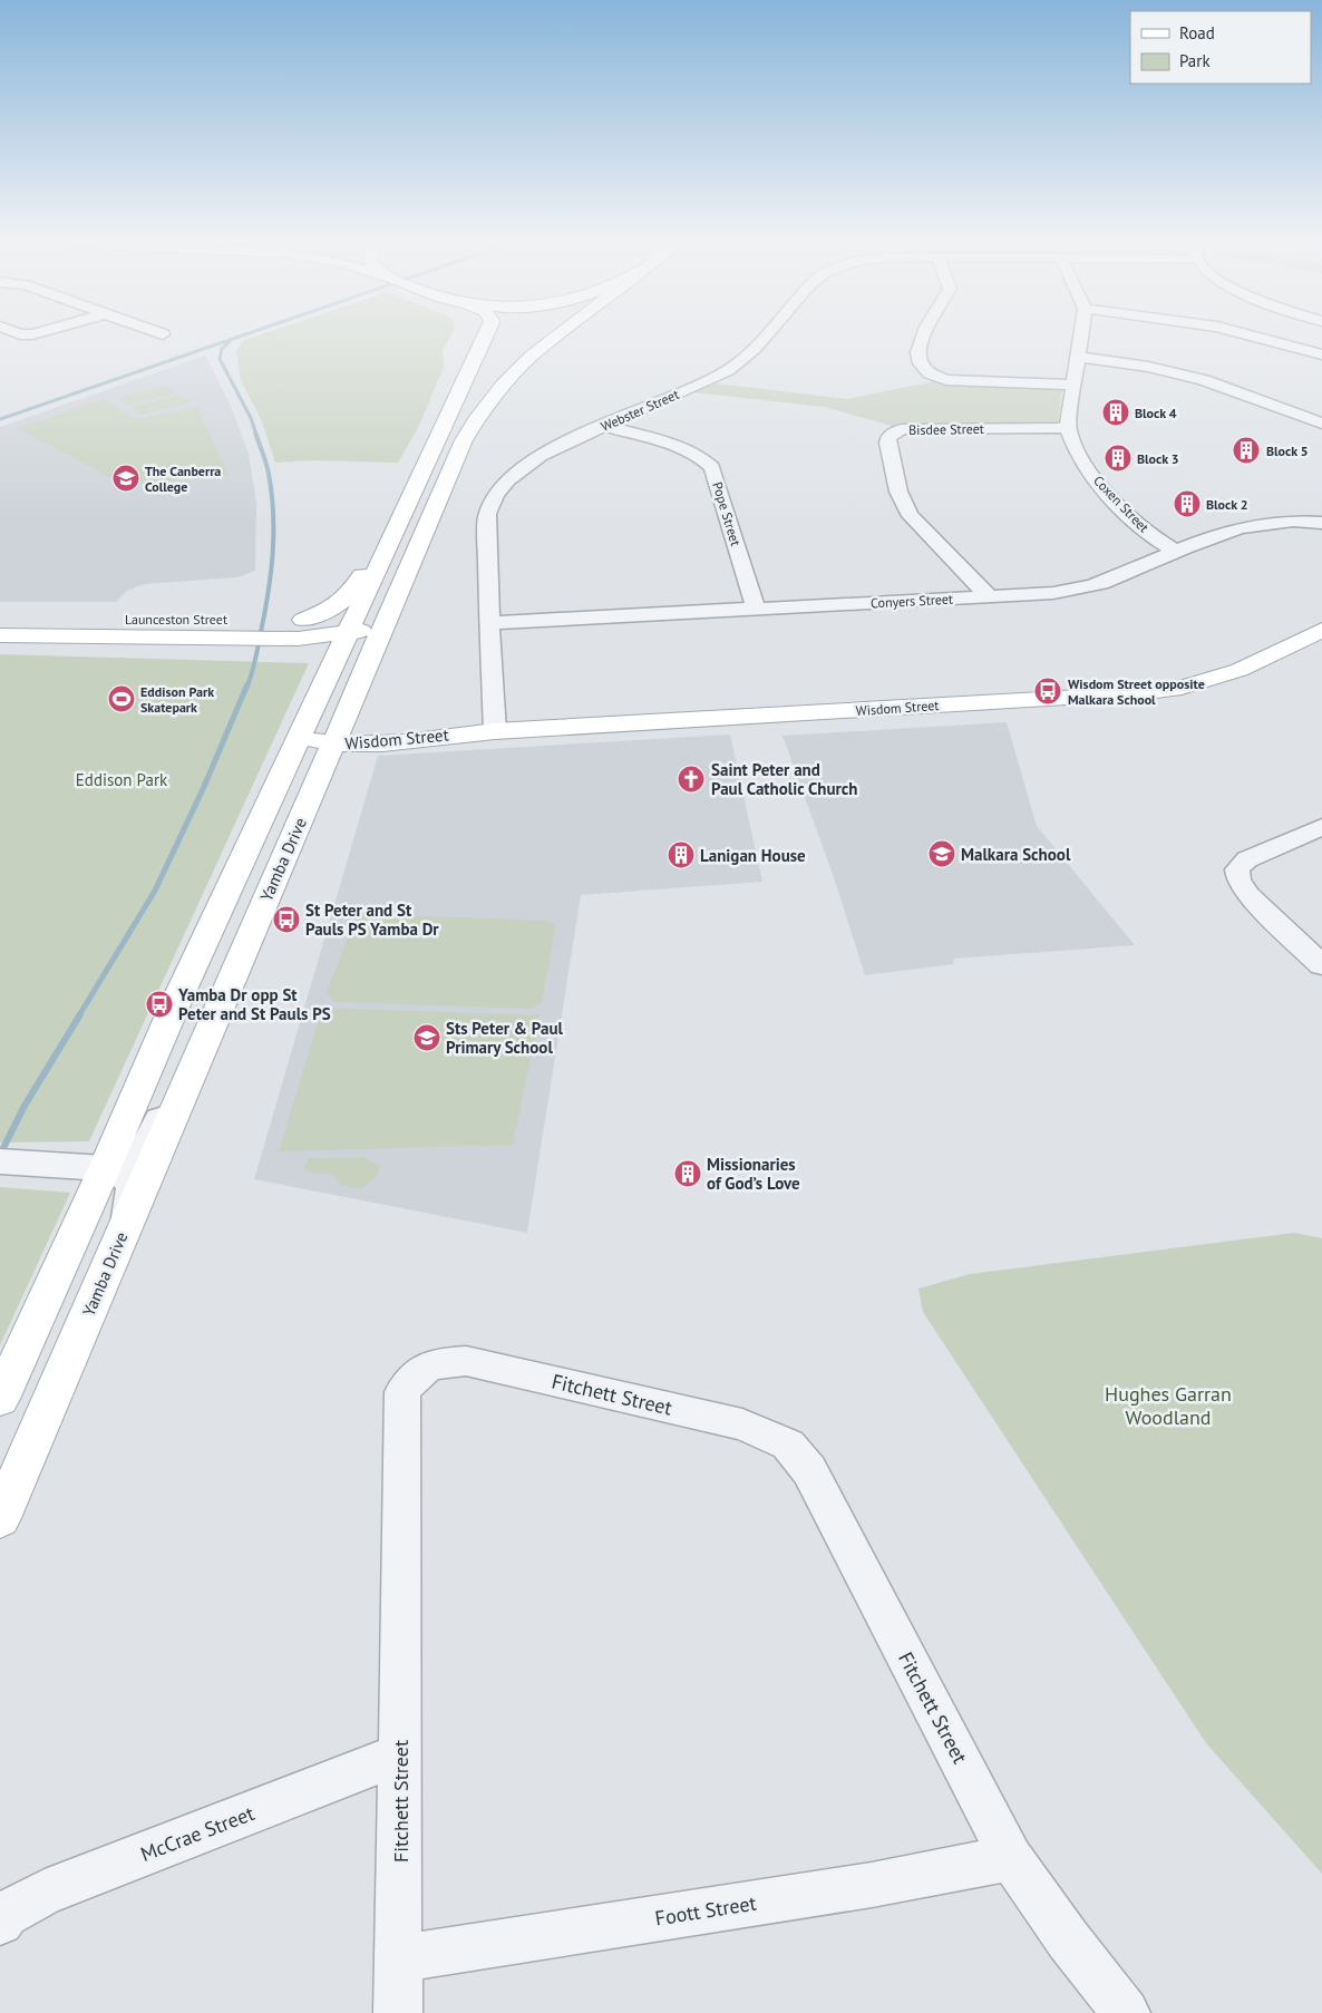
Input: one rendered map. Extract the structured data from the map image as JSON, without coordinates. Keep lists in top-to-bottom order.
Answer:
{
  "streets": {
    "main road": ["Launceston Street", "Wisdom Street", "Yamba Drive"],
    "street": [
      "Webster Street",
      "Bisdee Street",
      "Coxen Street",
      "Pope Street",
      "Conyers Street",
      "Fitchett Street",
      "McCrae Street",
      "Foott Street"
    ]
  },
  "crossings": [
    ["Webster Street", "Pope Street"],
    ["Webster Street", "Conyers Street"],
    ["Webster Street", "Wisdom Street"],
    ["Bisdee Street", "Coxen Street"],
    ["Bisdee Street", "Conyers Street"],
    ["Coxen Street", "Conyers Street"],
    ["Pope Street", "Conyers Street"],
    ["Launceston Street", "Yamba Drive"],
    ["Wisdom Street", "Yamba Drive"],
    ["Fitchett Street", "McCrae Street"],
    ["Fitchett Street", "Foott Street"]
  ],
  "parks": ["Eddison Park", "Hughes Garran Woodland"],
  "places": {
    "building": [
      "Block 4",
      "Block 5",
      "Block 3",
      "Block 2",
      "Lanigan House",
      "Missionaries of God’s Love"
    ],
    "school or university": ["The Canberra College", "Malkara School", "Sts Peter & Paul Primary School"],
    "bus stop": ["Wisdom Street opposite Malkara School", "St Peter and St Pauls PS Yamba Dr", "Yamba Dr opp St Peter and St Pauls PS"],
    "sports": ["Eddison Park Skatepark"],
    "church": ["Saint Peter and Paul Catholic Church"]
  },
  "legend": ["Road", "Park"]
}
